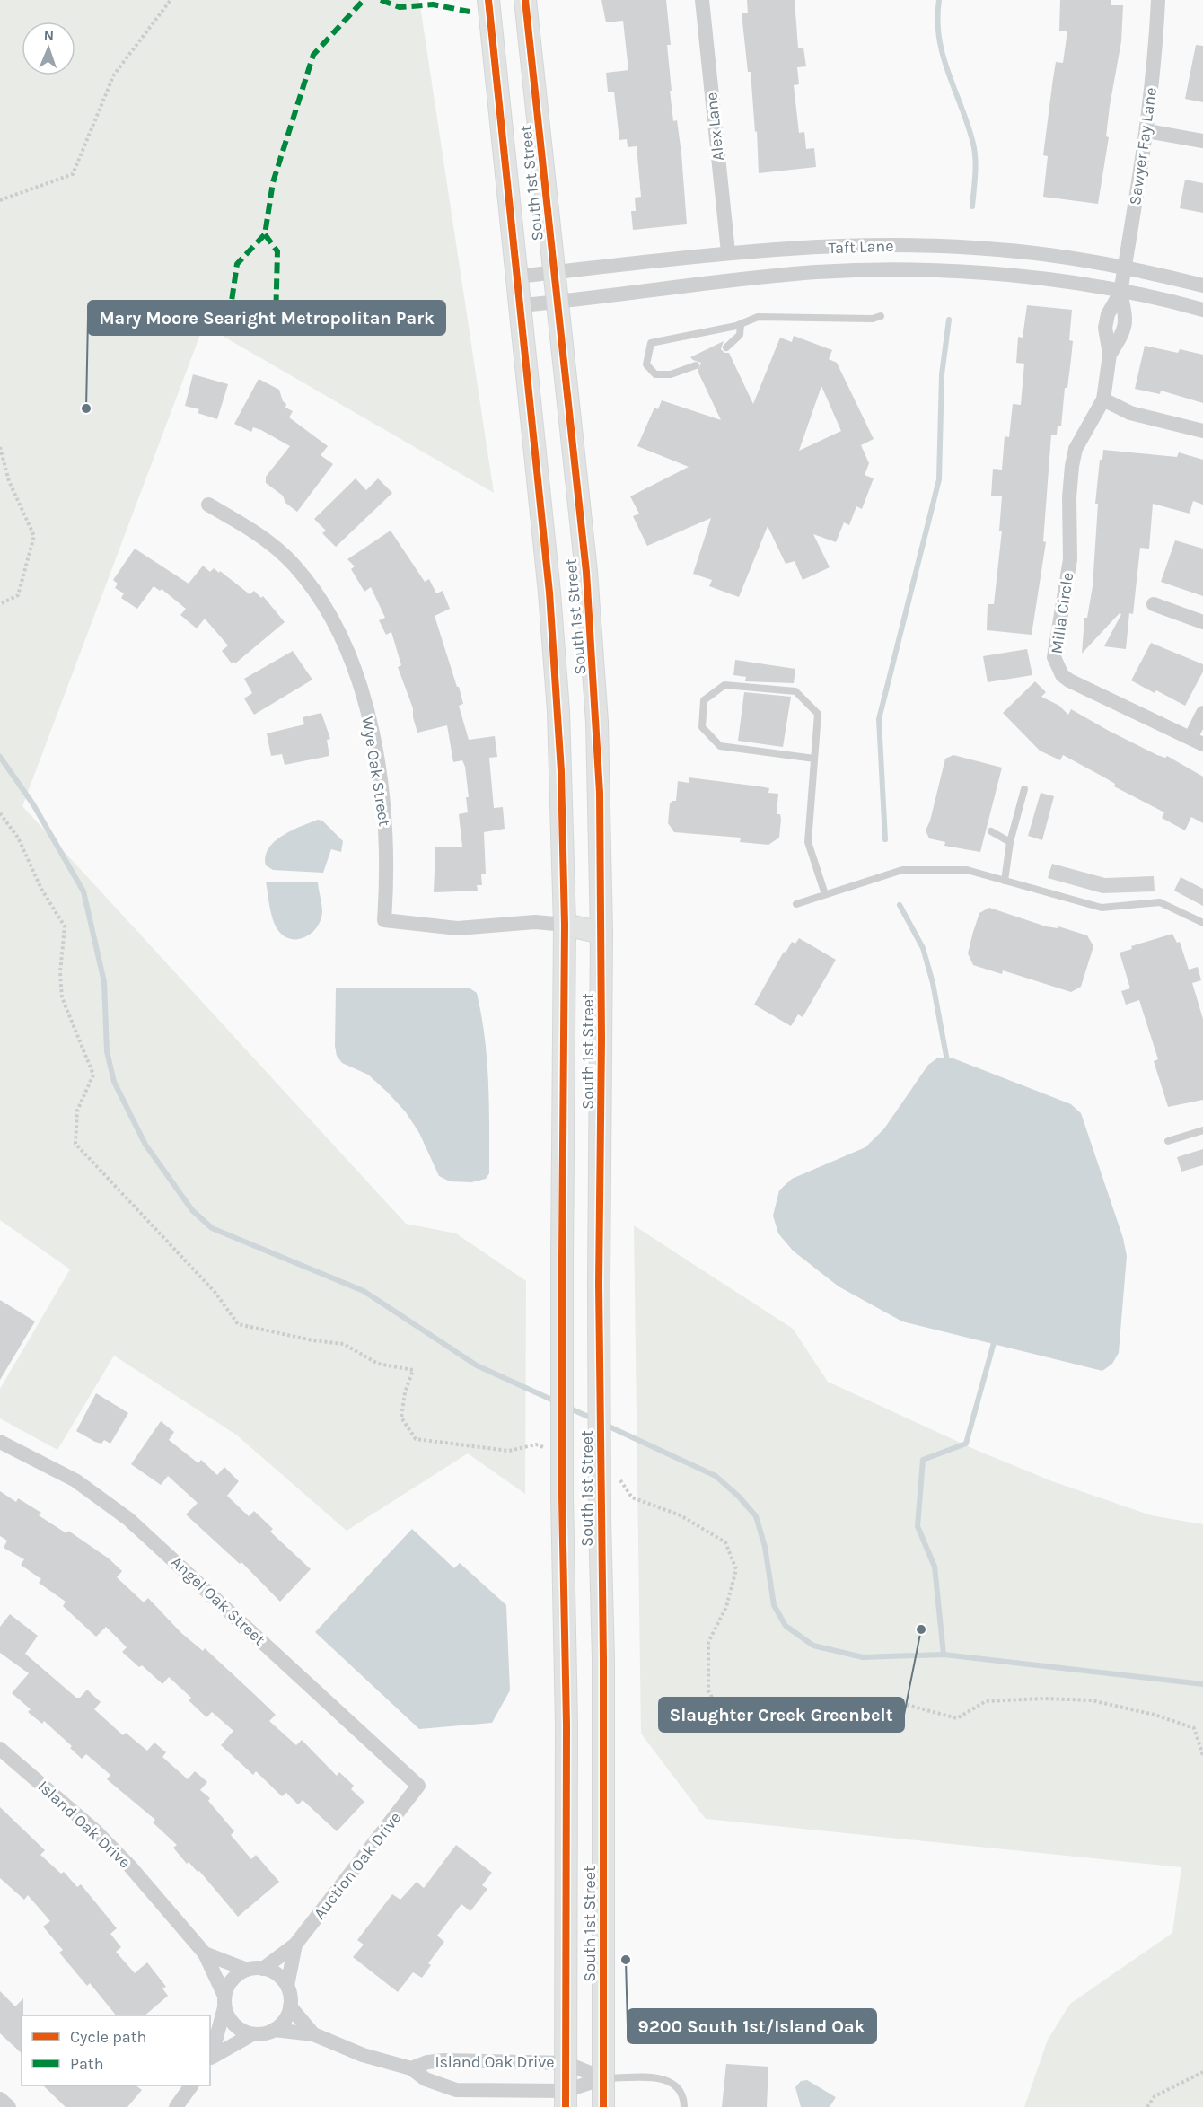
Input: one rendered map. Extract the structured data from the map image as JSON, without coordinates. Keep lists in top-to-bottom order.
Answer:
{
  "streets": {
    "main road": ["South 1st Street"],
    "street": [
      "Alex Lane",
      "Sawyer Fay Lane",
      "Taft Lane",
      "Milla Circle",
      "Wye Oak Street",
      "Angel Oak Street",
      "Island Oak Drive",
      "Auction Oak Drive"
    ]
  },
  "crossings": [
    ["Alex Lane", "Taft Lane"],
    ["Sawyer Fay Lane", "Taft Lane"],
    ["Sawyer Fay Lane", "Milla Circle"],
    ["South 1st Street", "Taft Lane"],
    ["South 1st Street", "Wye Oak Street"],
    ["South 1st Street", "Island Oak Drive"],
    ["Taft Lane", "Milla Circle"],
    ["Angel Oak Street", "Auction Oak Drive"],
    ["Island Oak Drive", "Auction Oak Drive"]
  ],
  "places": ["Mary Moore Searight Metropolitan Park", "Slaughter Creek Greenbelt", "9200 South 1st/Island Oak"],
  "legend": ["Cycle path", "Path"],
  "north": "top"
}
